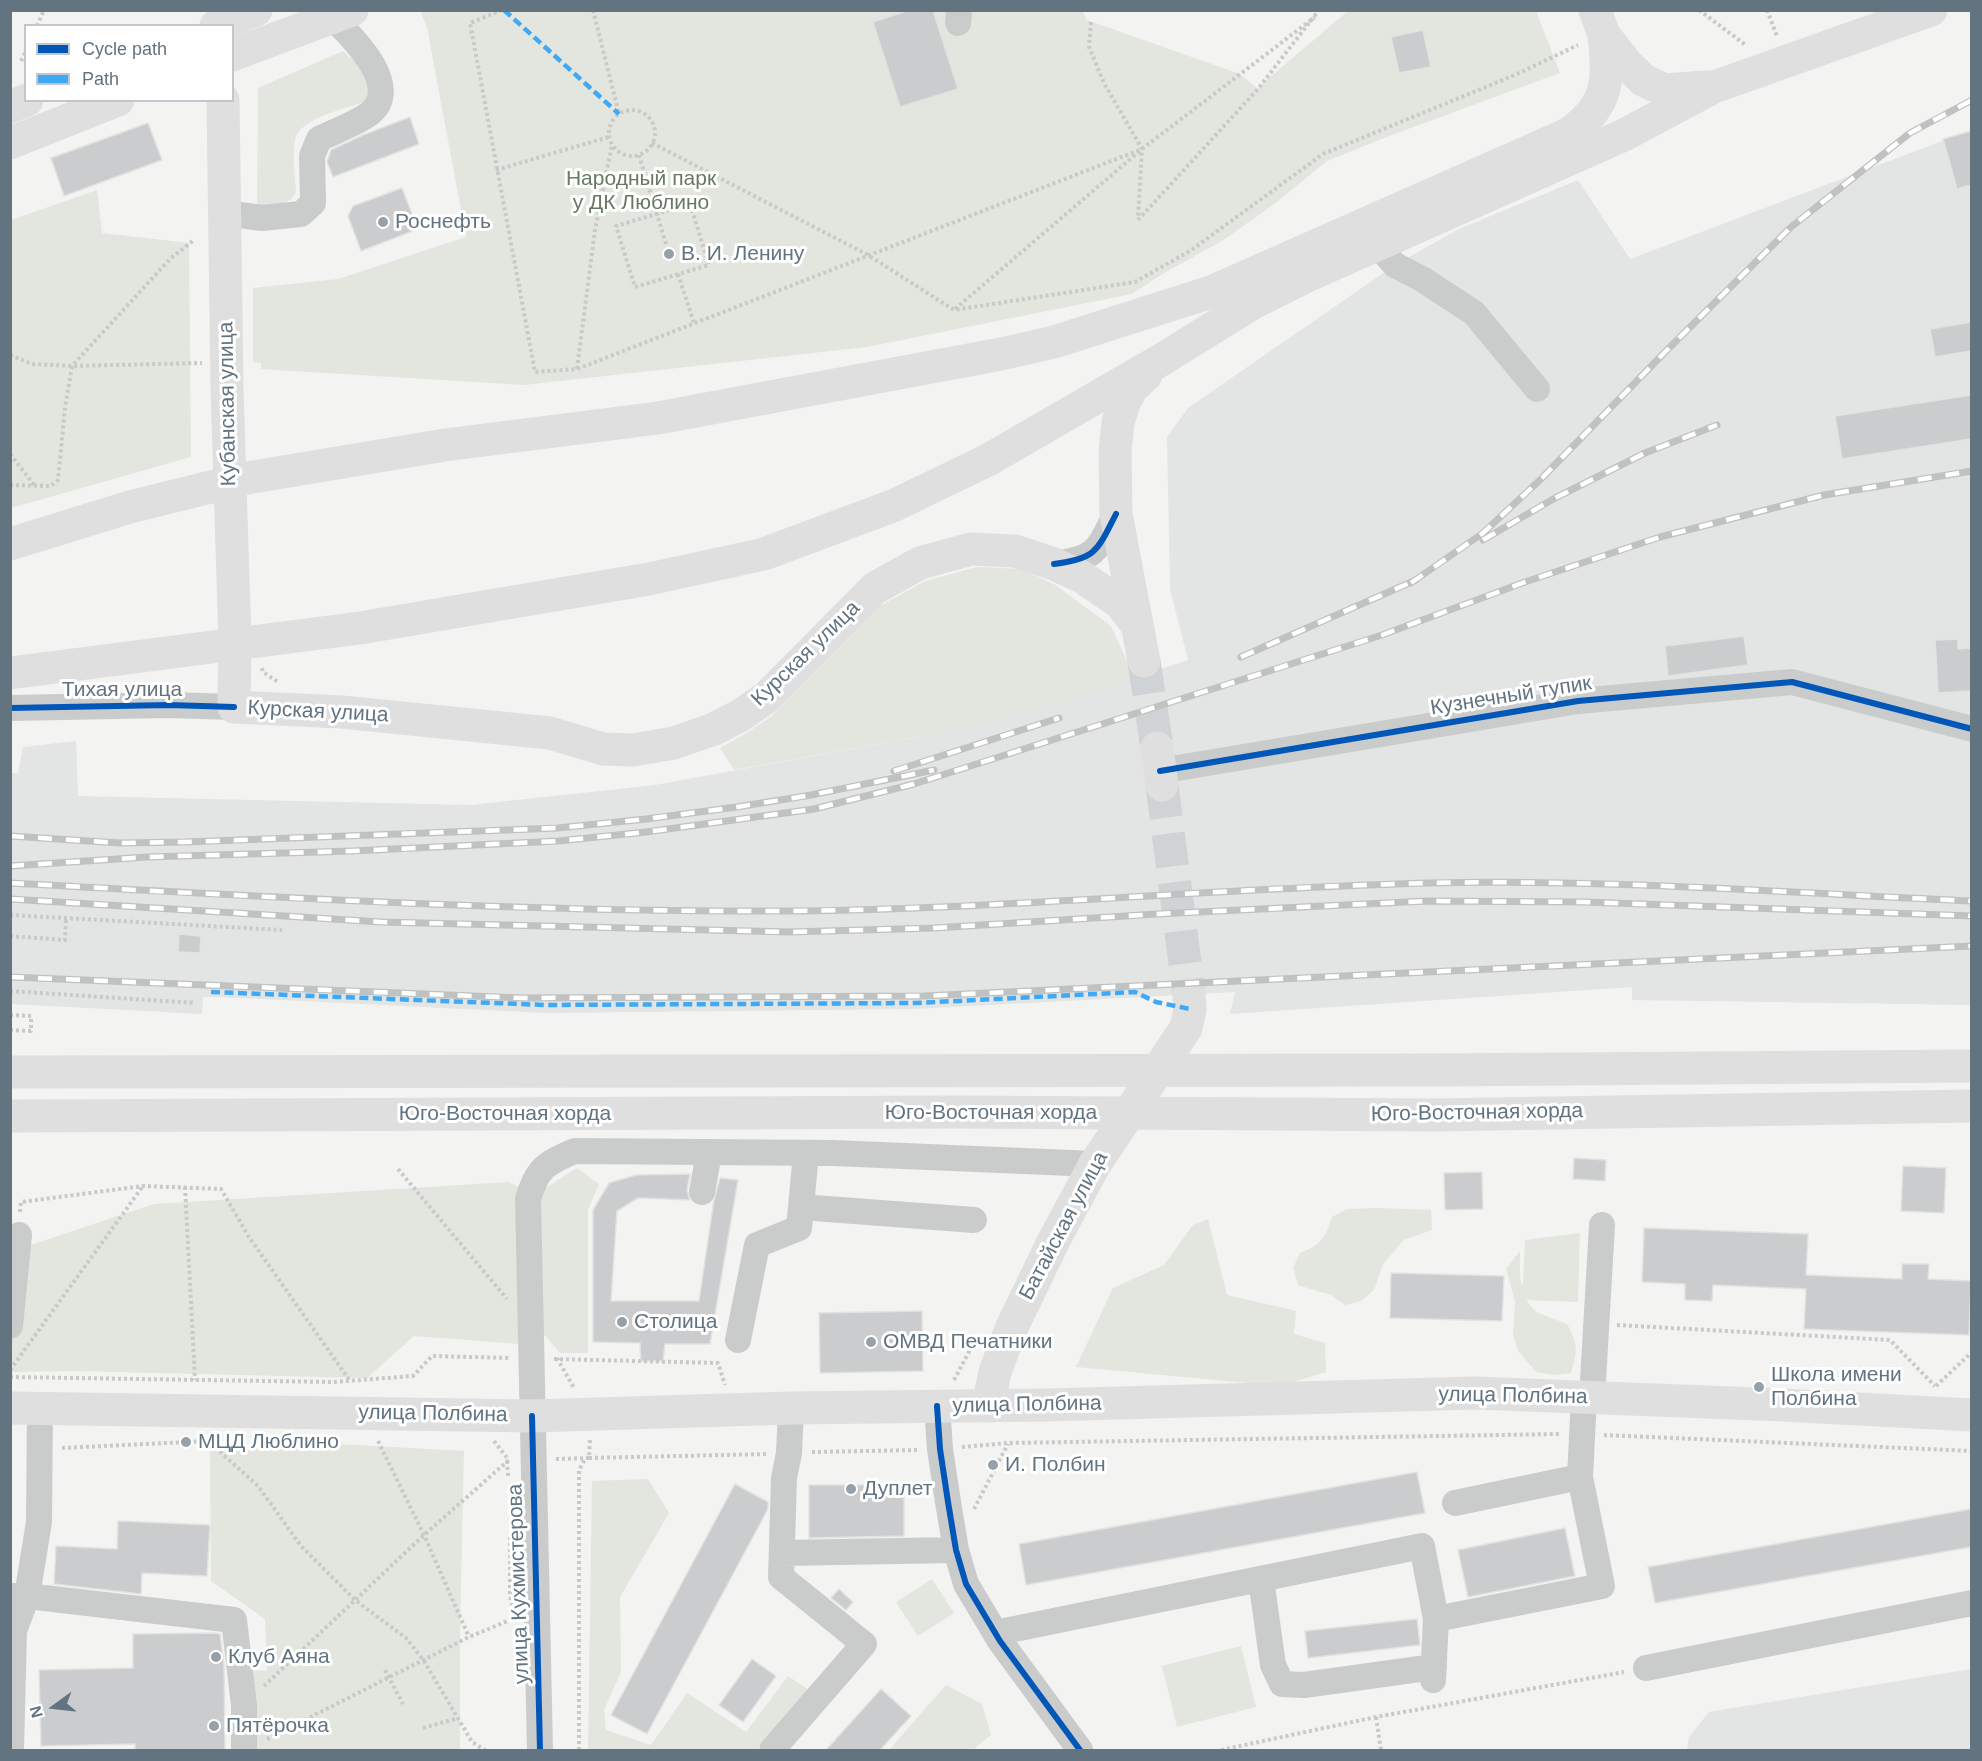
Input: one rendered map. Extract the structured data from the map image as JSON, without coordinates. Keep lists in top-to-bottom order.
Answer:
{
  "streets": {
    "main road": [
      "Кубанская улица",
      "Курская улица",
      "Юго-Восточная хорда",
      "Батайская улица",
      "улица Полбина"
    ],
    "street": ["Тихая улица", "Кузнечный тупик", "улица Кухмистерова"]
  },
  "crossings": [
    ["Кубанская улица", "Курская улица"],
    ["Кубанская улица", "Тихая улица"],
    ["Курская улица", "Тихая улица"],
    ["Батайская улица", "улица Полбина"],
    ["Батайская улица", "улица Кухмистерова"],
    ["улица Полбина", "улица Кухмистерова"]
  ],
  "parks": ["Народный парк у ДК Люблино"],
  "places": [
    "Роснефть",
    "В. И. Ленину",
    "Столица",
    "ОМВД Печатники",
    "Школа имени Полбина",
    "МЦД Люблино",
    "И. Полбин",
    "Дуплет",
    "Клуб Аяна",
    "Пятёрочка"
  ],
  "legend": ["Cycle path", "Path"],
  "north": "left"
}
